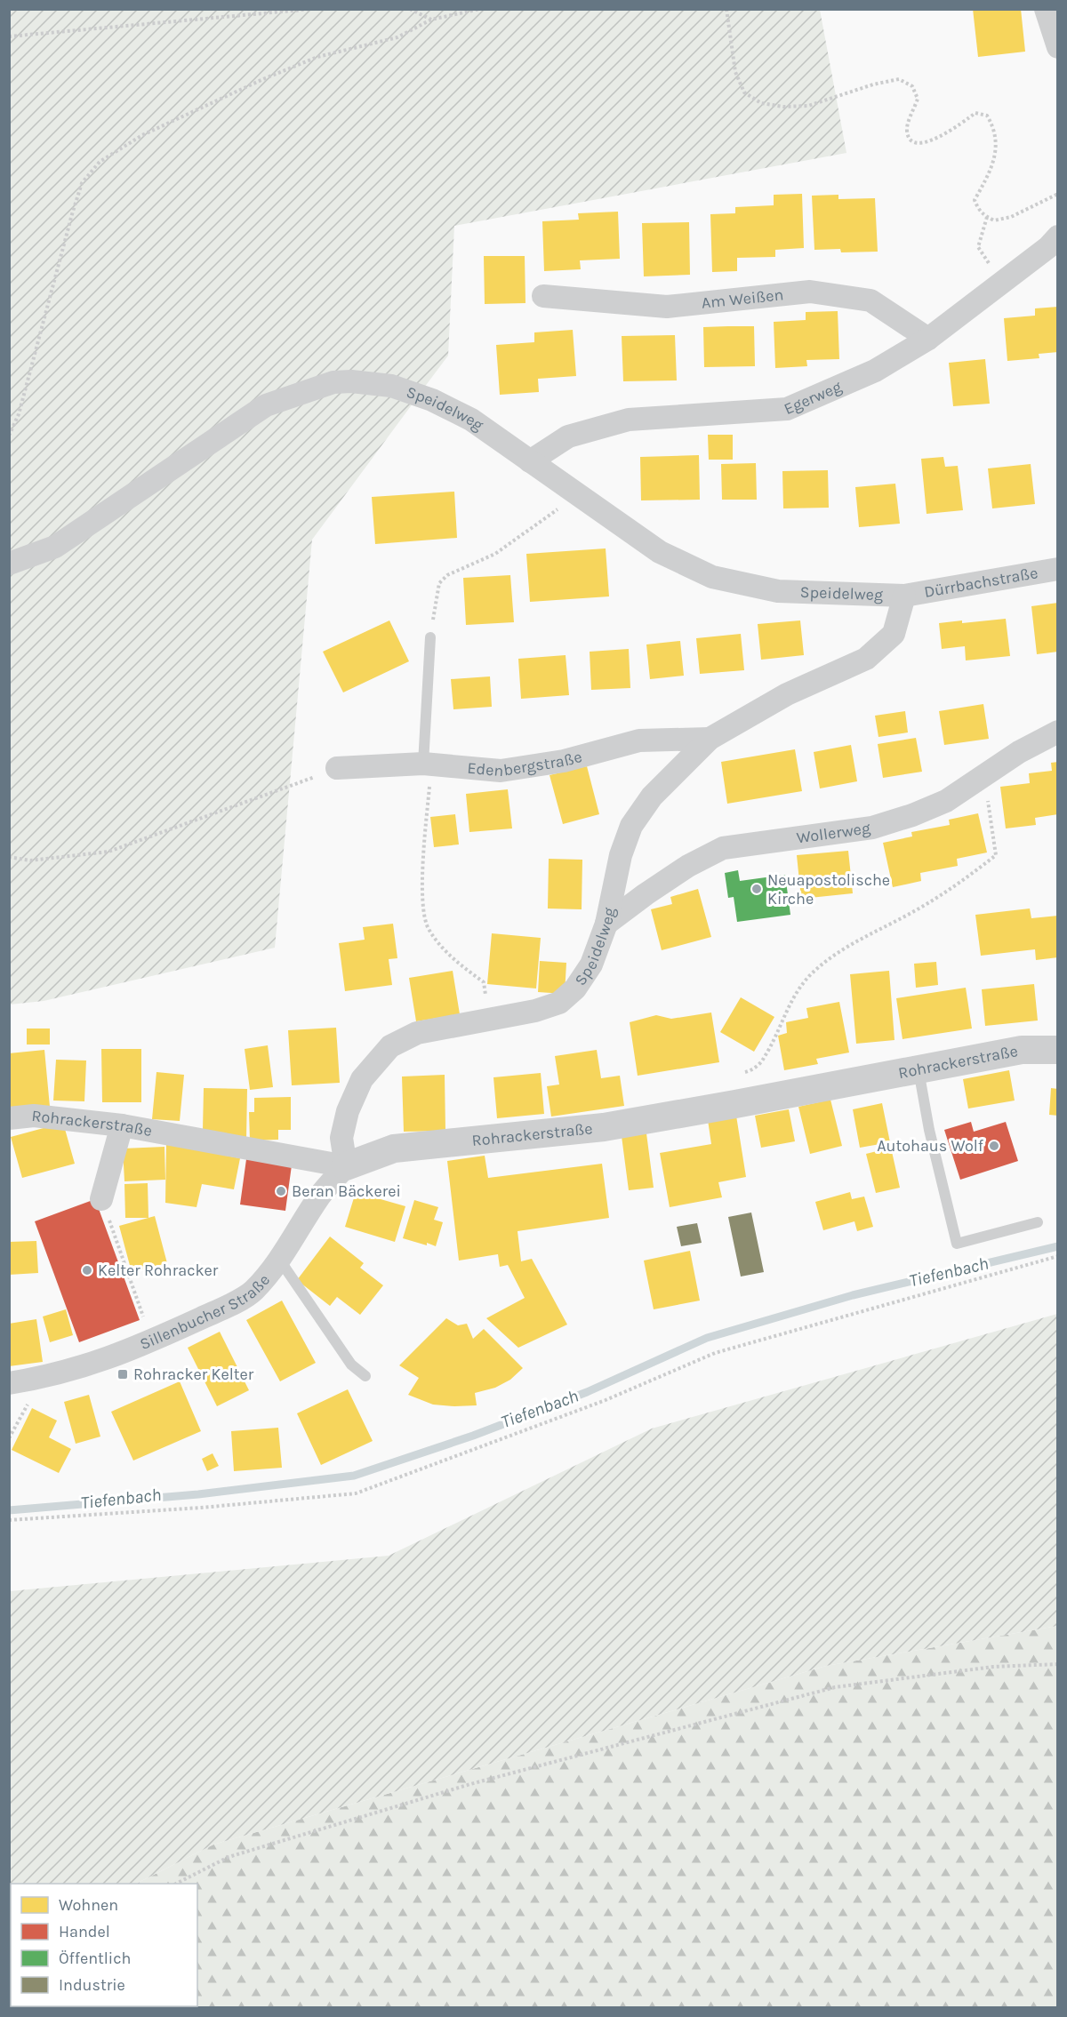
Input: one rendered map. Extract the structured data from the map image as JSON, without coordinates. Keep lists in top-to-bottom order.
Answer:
{
  "streets": {
    "street": [
      "Am Weißen",
      "Egerweg",
      "Speidelweg",
      "Dürrbachstraße",
      "Edenbergstraße",
      "Wollerweg",
      "Rohrackerstraße",
      "Sillenbucher Straße"
    ]
  },
  "crossings": [
    ["Am Weißen", "Egerweg"],
    ["Egerweg", "Speidelweg"],
    ["Speidelweg", "Dürrbachstraße"],
    ["Speidelweg", "Edenbergstraße"],
    ["Speidelweg", "Wollerweg"],
    ["Speidelweg", "Rohrackerstraße"],
    ["Speidelweg", "Sillenbucher Straße"],
    ["Rohrackerstraße", "Sillenbucher Straße"]
  ],
  "water": ["Tiefenbach"],
  "places": {
    "other": [
      "Neuapostolische Kirche",
      "Autohaus Wolf",
      "Beran Bäckerei",
      "Kelter Rohracker"
    ],
    "transit": ["Rohracker Kelter"]
  },
  "legend": [
    "Wohnen",
    "Handel",
    "Öffentlich",
    "Industrie"
  ]
}
